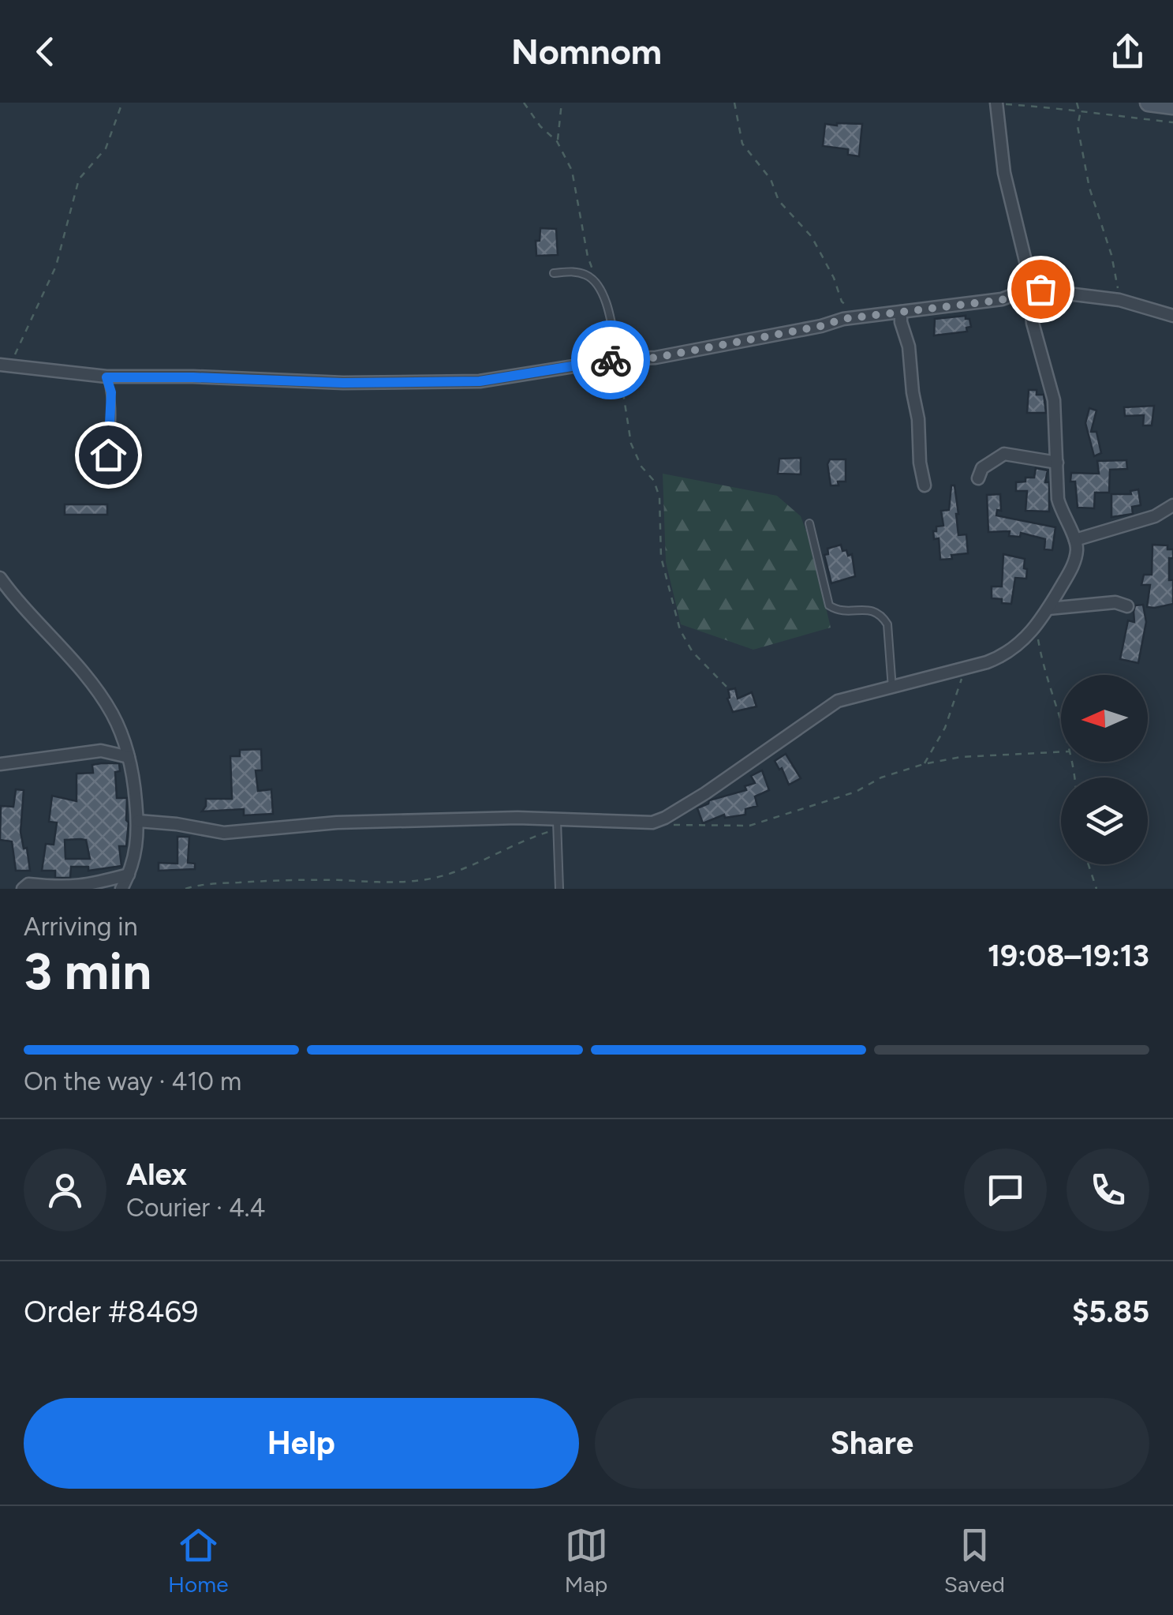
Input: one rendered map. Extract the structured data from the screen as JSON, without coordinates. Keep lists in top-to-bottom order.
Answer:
{
  "north": "left",
  "page": {
    "header": "Nomnom",
    "heading": ["3 min", "Arriving in", "19:08–19:13"],
    "panel": [
      "Alex",
      "Courier · 4.4",
      "Order #8469",
      "$5.85"
    ],
    "bar": "On the way · 410 m",
    "buttons": ["Help", "Share"],
    "tabs": ["Home", "Map", "Saved"]
  }
}
